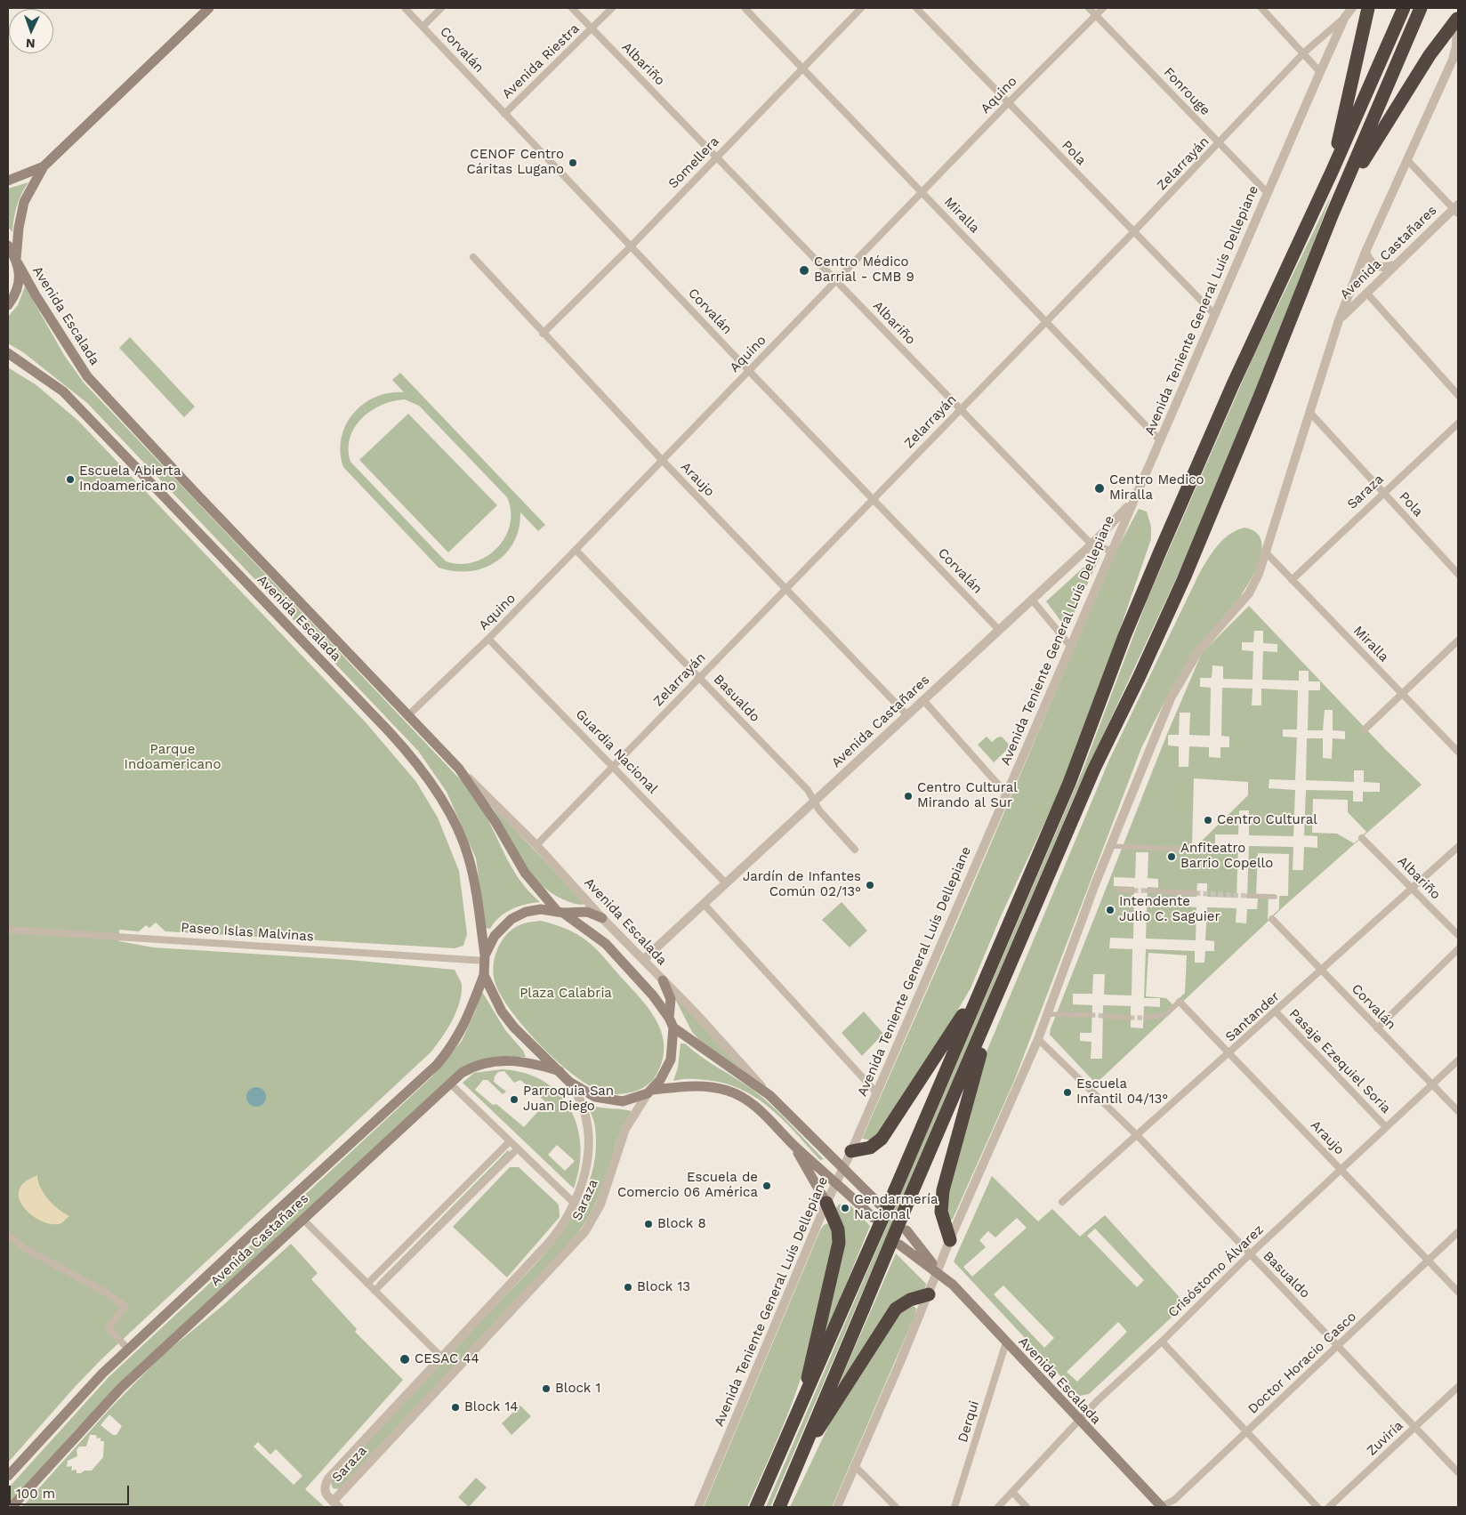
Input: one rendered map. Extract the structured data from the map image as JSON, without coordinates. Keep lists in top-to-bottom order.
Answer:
{
  "streets": {
    "main road": ["Avenida Castañares", "Avenida Escalada"],
    "street": [
      "Corvalán",
      "Avenida Riestra",
      "Albariño",
      "Fonrouge",
      "Aquino",
      "Pola",
      "Somellera",
      "Zelarrayán",
      "Miralla",
      "Avenida Teniente General Luís Dellepiane",
      "Araujo",
      "Saraza",
      "Basualdo",
      "Guardia Nacional",
      "Paseo Islas Malvinas",
      "Santander",
      "Pasaje Ezequiel Soria",
      "Crisóstomo Álvarez",
      "Doctor Horacio Casco",
      "Derqui",
      "Zuviría"
    ]
  },
  "crossings": [
    ["Corvalán", "Avenida Riestra"],
    ["Corvalán", "Aquino"],
    ["Corvalán", "Somellera"],
    ["Corvalán", "Zelarrayán"],
    ["Corvalán", "Avenida Castañares"],
    ["Corvalán", "Santander"],
    ["Corvalán", "Crisóstomo Álvarez"],
    ["Avenida Riestra", "Albariño"],
    ["Albariño", "Aquino"],
    ["Albariño", "Somellera"],
    ["Albariño", "Zelarrayán"],
    ["Albariño", "Avenida Castañares"],
    ["Albariño", "Avenida Teniente General Luís Dellepiane"],
    ["Albariño", "Santander"],
    ["Fonrouge", "Aquino"],
    ["Fonrouge", "Zelarrayán"],
    ["Fonrouge", "Avenida Teniente General Luís Dellepiane"],
    ["Aquino", "Pola"],
    ["Aquino", "Miralla"],
    ["Aquino", "Avenida Escalada"],
    ["Aquino", "Araujo"],
    ["Aquino", "Basualdo"],
    ["Aquino", "Guardia Nacional"],
    ["Pola", "Zelarrayán"],
    ["Pola", "Avenida Teniente General Luís Dellepiane"],
    ["Pola", "Saraza"],
    ["Somellera", "Miralla"],
    ["Somellera", "Araujo"],
    ["Zelarrayán", "Miralla"],
    ["Zelarrayán", "Avenida Teniente General Luís Dellepiane"],
    ["Zelarrayán", "Avenida Escalada"],
    ["Zelarrayán", "Araujo"],
    ["Zelarrayán", "Basualdo"],
    ["Zelarrayán", "Guardia Nacional"],
    ["Miralla", "Avenida Teniente General Luís Dellepiane"],
    ["Miralla", "Saraza"],
    ["Avenida Castañares", "Avenida Teniente General Luís Dellepiane"],
    ["Avenida Castañares", "Avenida Escalada"],
    ["Avenida Castañares", "Araujo"],
    ["Avenida Castañares", "Basualdo"],
    ["Avenida Castañares", "Guardia Nacional"],
    ["Avenida Teniente General Luís Dellepiane", "Avenida Escalada"],
    ["Avenida Escalada", "Paseo Islas Malvinas"],
    ["Avenida Escalada", "Crisóstomo Álvarez"],
    ["Avenida Escalada", "Doctor Horacio Casco"],
    ["Avenida Escalada", "Derqui"],
    ["Araujo", "Santander"],
    ["Araujo", "Crisóstomo Álvarez"],
    ["Araujo", "Doctor Horacio Casco"],
    ["Basualdo", "Santander"],
    ["Basualdo", "Crisóstomo Álvarez"],
    ["Basualdo", "Doctor Horacio Casco"],
    ["Basualdo", "Zuviría"],
    ["Santander", "Pasaje Ezequiel Soria"],
    ["Pasaje Ezequiel Soria", "Crisóstomo Álvarez"]
  ],
  "parks": ["Parque Indoamericano", "Plaza Calabria"],
  "places": [
    "CENOF Centro Cáritas Lugano",
    "Centro Médico Barrial - CMB 9",
    "Escuela Abierta Indoamericano",
    "Centro Medico Miralla",
    "Centro Cultural Mirando al Sur",
    "Centro Cultural",
    "Anfiteatro Barrio Copello",
    "Jardín de Infantes Común 02/13°",
    "Intendente Julio C. Saguier",
    "Escuela Infantil 04/13°",
    "Parroquia San Juan Diego",
    "Escuela de Comercio 06 América",
    "Gendarmería Nacional",
    "Block 8",
    "Block 13",
    "CESAC 44",
    "Block 1",
    "Block 14"
  ],
  "scale_bar": "100 m",
  "north": "bottom"
}
